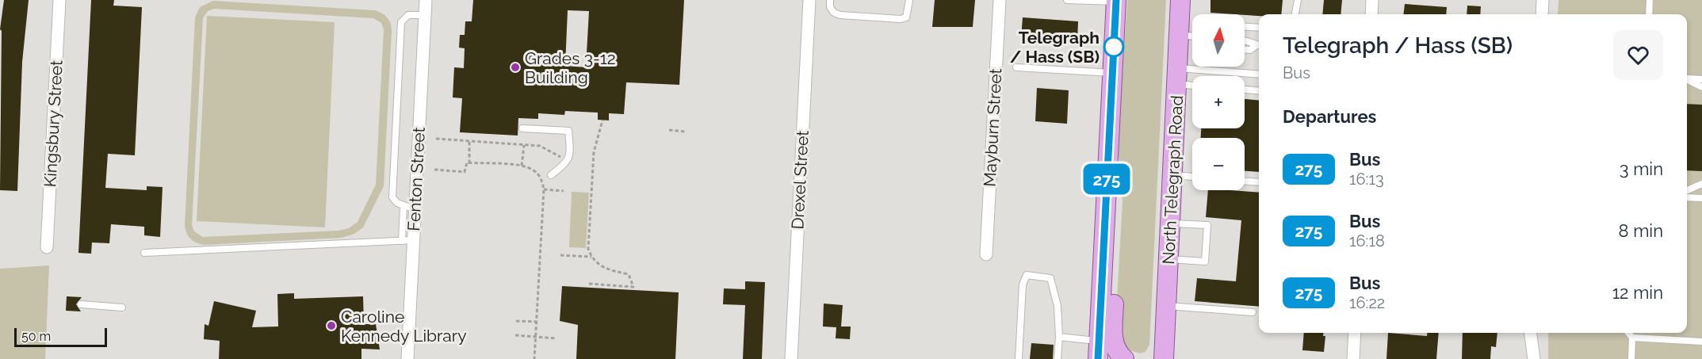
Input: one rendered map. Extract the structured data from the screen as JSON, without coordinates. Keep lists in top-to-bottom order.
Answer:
{
  "streets": {
    "main road": ["North Telegraph Road"],
    "street": [
      "Kingsbury Street",
      "Mayburn Street",
      "Fenton Street",
      "Drexel Street"
    ]
  },
  "places": ["Telegraph / Hass (SB)", "Grades 3-12 Building", "Caroline Kennedy Library"],
  "lines": ["bus line 275"],
  "scale_bar": "50 m",
  "north": "top",
  "page": {
    "on_map": "275",
    "map_buttons": ["+", "−"],
    "heading": [
      ["Telegraph / Hass (SB)", "Bus"],
      "Departures"
    ],
    "list": [
      {
        "mark": "275",
        "name": "Bus",
        "note": "16:13",
        "value": "3 min"
      },
      {
        "mark": "275",
        "name": "Bus",
        "note": "16:18",
        "value": "8 min"
      },
      {
        "mark": "275",
        "name": "Bus",
        "note": "16:22",
        "value": "12 min"
      }
    ],
    "scale": "50 m"
  }
}
